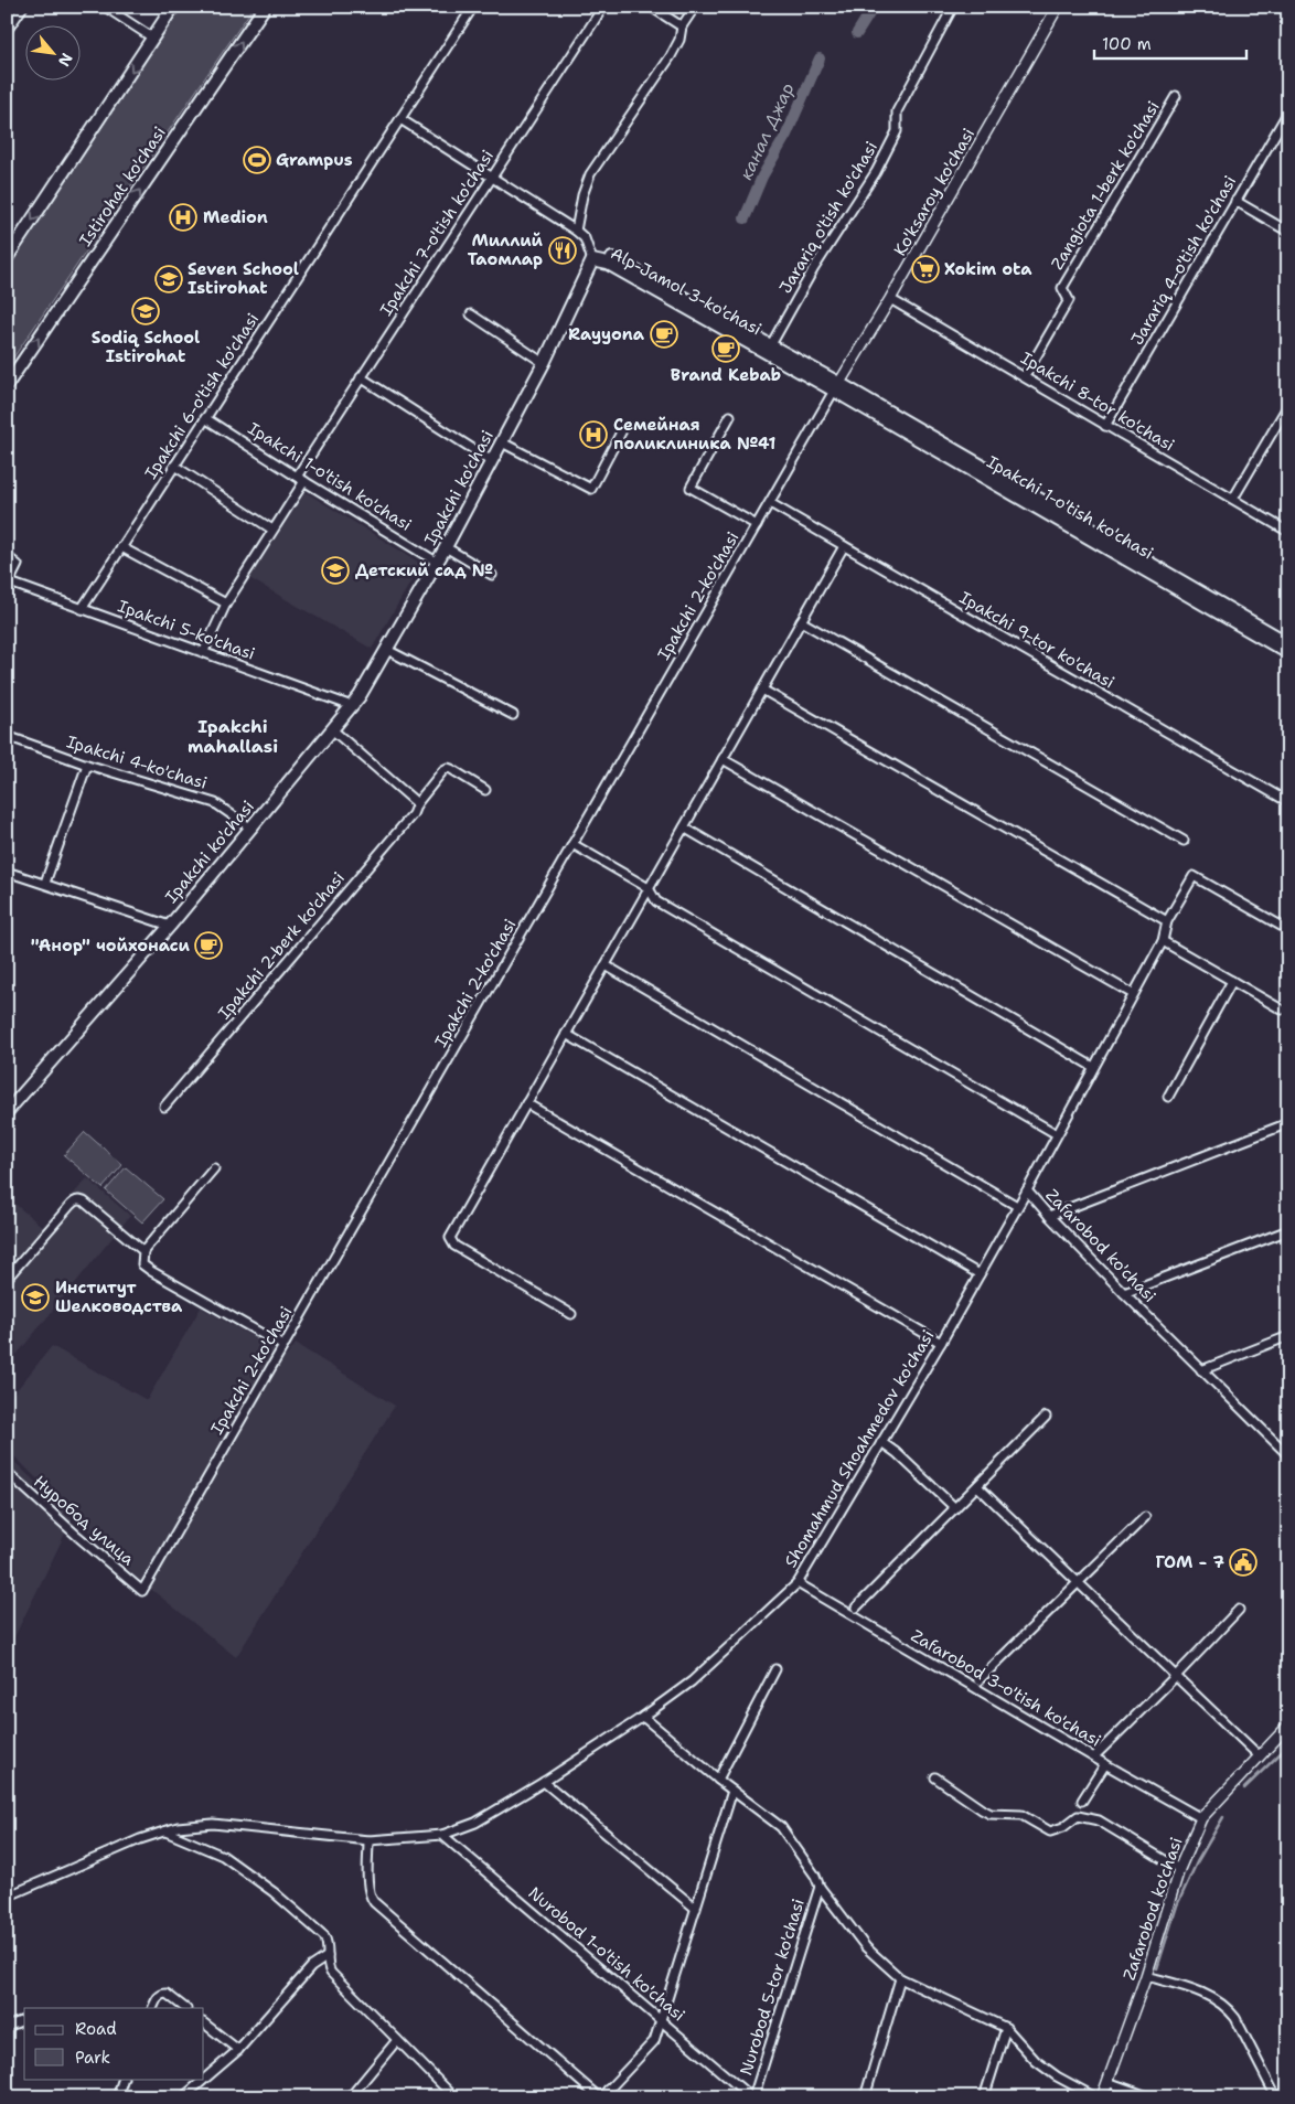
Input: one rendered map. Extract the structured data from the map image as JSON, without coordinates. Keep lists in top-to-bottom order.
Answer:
{
  "streets": {
    "main road": [
      "Istirohat ko'chasi",
      "Alp-Jamol 3-ko'chasi",
      "Ipakchi 1-o'tish ko'chasi",
      "Ipakchi ko'chasi"
    ],
    "street": [
      "Zangiota 1-berk ko'chasi",
      "Ko'ksaroy ko'chasi",
      "Jarariq o'tish ko'chasi",
      "Ipakchi 7-o'tish ko'chasi",
      "Jarariq 4-o'tish ko'chasi",
      "Ipakchi 6-o'tish ko'chasi",
      "Ipakchi 8-tor ko'chasi",
      "Ipakchi 2-ko'chasi",
      "Ipakchi 5-ko'chasi",
      "Ipakchi 9-tor ko'chasi",
      "Ipakchi 4-ko'chasi",
      "Ipakchi 2-berk ko'chasi",
      "Zafarobod ko'chasi",
      "Shomahmud Shoahmedov ko'chasi",
      "Нуробод улица",
      "Zafarobod 3-o'tish ko'chasi",
      "Nurobod 1-o'tish ko'chasi",
      "Nurobod 5-tor ko'chasi"
    ]
  },
  "crossings": [
    ["Zangiota 1-berk ko'chasi", "Ipakchi 8-tor ko'chasi"],
    ["Ko'ksaroy ko'chasi", "Alp-Jamol 3-ko'chasi"],
    ["Ko'ksaroy ko'chasi", "Ipakchi 8-tor ko'chasi"],
    ["Ko'ksaroy ko'chasi", "Ipakchi 1-o'tish ko'chasi"],
    ["Ko'ksaroy ko'chasi", "Ipakchi 2-ko'chasi"],
    ["Jarariq o'tish ko'chasi", "Alp-Jamol 3-ko'chasi"],
    ["Ipakchi 7-o'tish ko'chasi", "Ipakchi 1-o'tish ko'chasi"],
    ["Ipakchi 7-o'tish ko'chasi", "Ipakchi 5-ko'chasi"],
    ["Jarariq 4-o'tish ko'chasi", "Ipakchi 8-tor ko'chasi"],
    ["Alp-Jamol 3-ko'chasi", "Ipakchi 1-o'tish ko'chasi"],
    ["Alp-Jamol 3-ko'chasi", "Ipakchi ko'chasi"],
    ["Alp-Jamol 3-ko'chasi", "Ipakchi 2-ko'chasi"],
    ["Ipakchi 6-o'tish ko'chasi", "Ipakchi 1-o'tish ko'chasi"],
    ["Ipakchi 6-o'tish ko'chasi", "Ipakchi 5-ko'chasi"],
    ["Ipakchi 1-o'tish ko'chasi", "Ipakchi ko'chasi"],
    ["Ipakchi 1-o'tish ko'chasi", "Ipakchi 2-ko'chasi"],
    ["Ipakchi ko'chasi", "Ipakchi 5-ko'chasi"],
    ["Ipakchi ko'chasi", "Ipakchi 4-ko'chasi"],
    ["Ipakchi 2-ko'chasi", "Ipakchi 9-tor ko'chasi"],
    ["Ipakchi 2-ko'chasi", "Нуробод улица"],
    ["Zafarobod ko'chasi", "Shomahmud Shoahmedov ko'chasi"],
    ["Zafarobod ko'chasi", "Zafarobod 3-o'tish ko'chasi"],
    ["Shomahmud Shoahmedov ko'chasi", "Zafarobod 3-o'tish ko'chasi"],
    ["Shomahmud Shoahmedov ko'chasi", "Nurobod 1-o'tish ko'chasi"],
    ["Nurobod 1-o'tish ko'chasi", "Nurobod 5-tor ko'chasi"]
  ],
  "districts": ["Ipakchi mahallasi"],
  "water": ["канал Джар"],
  "places": {
    "sports": ["Grampus"],
    "hospital": ["Medion", "Семейная поликлиника №41"],
    "restaurant": ["Миллий Таомлар"],
    "supermarket": ["Xokim ota"],
    "school or university": [
      "Seven School Istirohat",
      "Sodiq School Istirohat",
      "Детский сад №",
      "Институт Шелководства"
    ],
    "cafe": ["Rayyona", "Brand Kebab", "\"Анор\" чойхонаси"],
    "public building": ["ГОМ - 7"]
  },
  "legend": ["Road", "Park"],
  "scale_bar": "100 m",
  "north": "bottom right"
}
